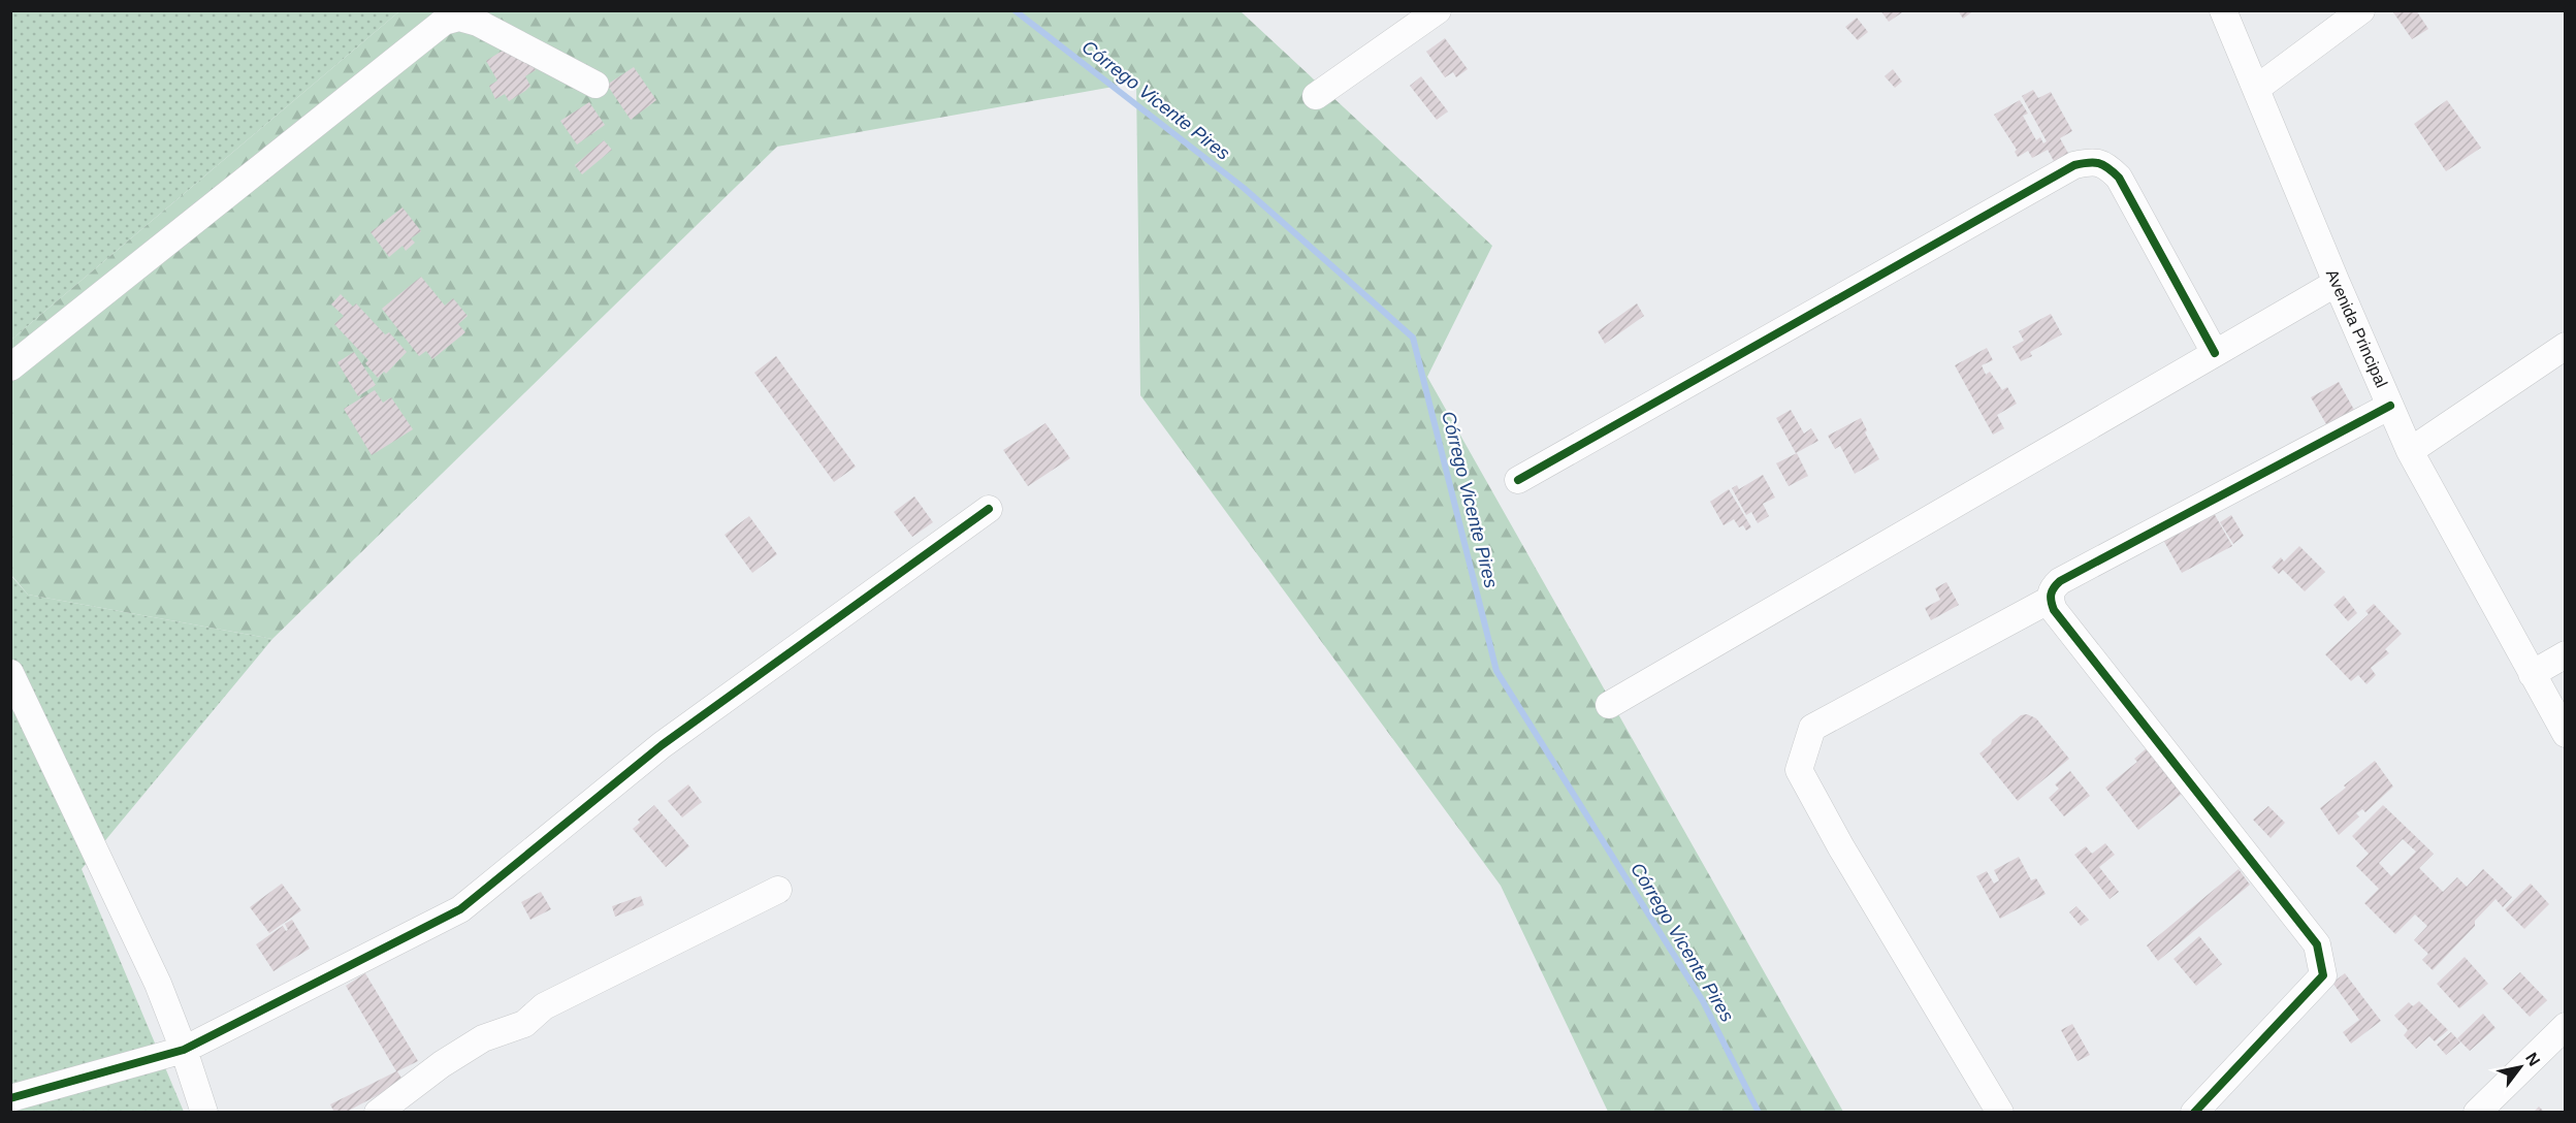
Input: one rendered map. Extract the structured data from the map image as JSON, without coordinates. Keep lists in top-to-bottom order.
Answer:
{
  "streets": {
    "street": ["Avenida Principal"]
  },
  "water": ["Córrego Vicente Pires"],
  "north": "top right"
}
